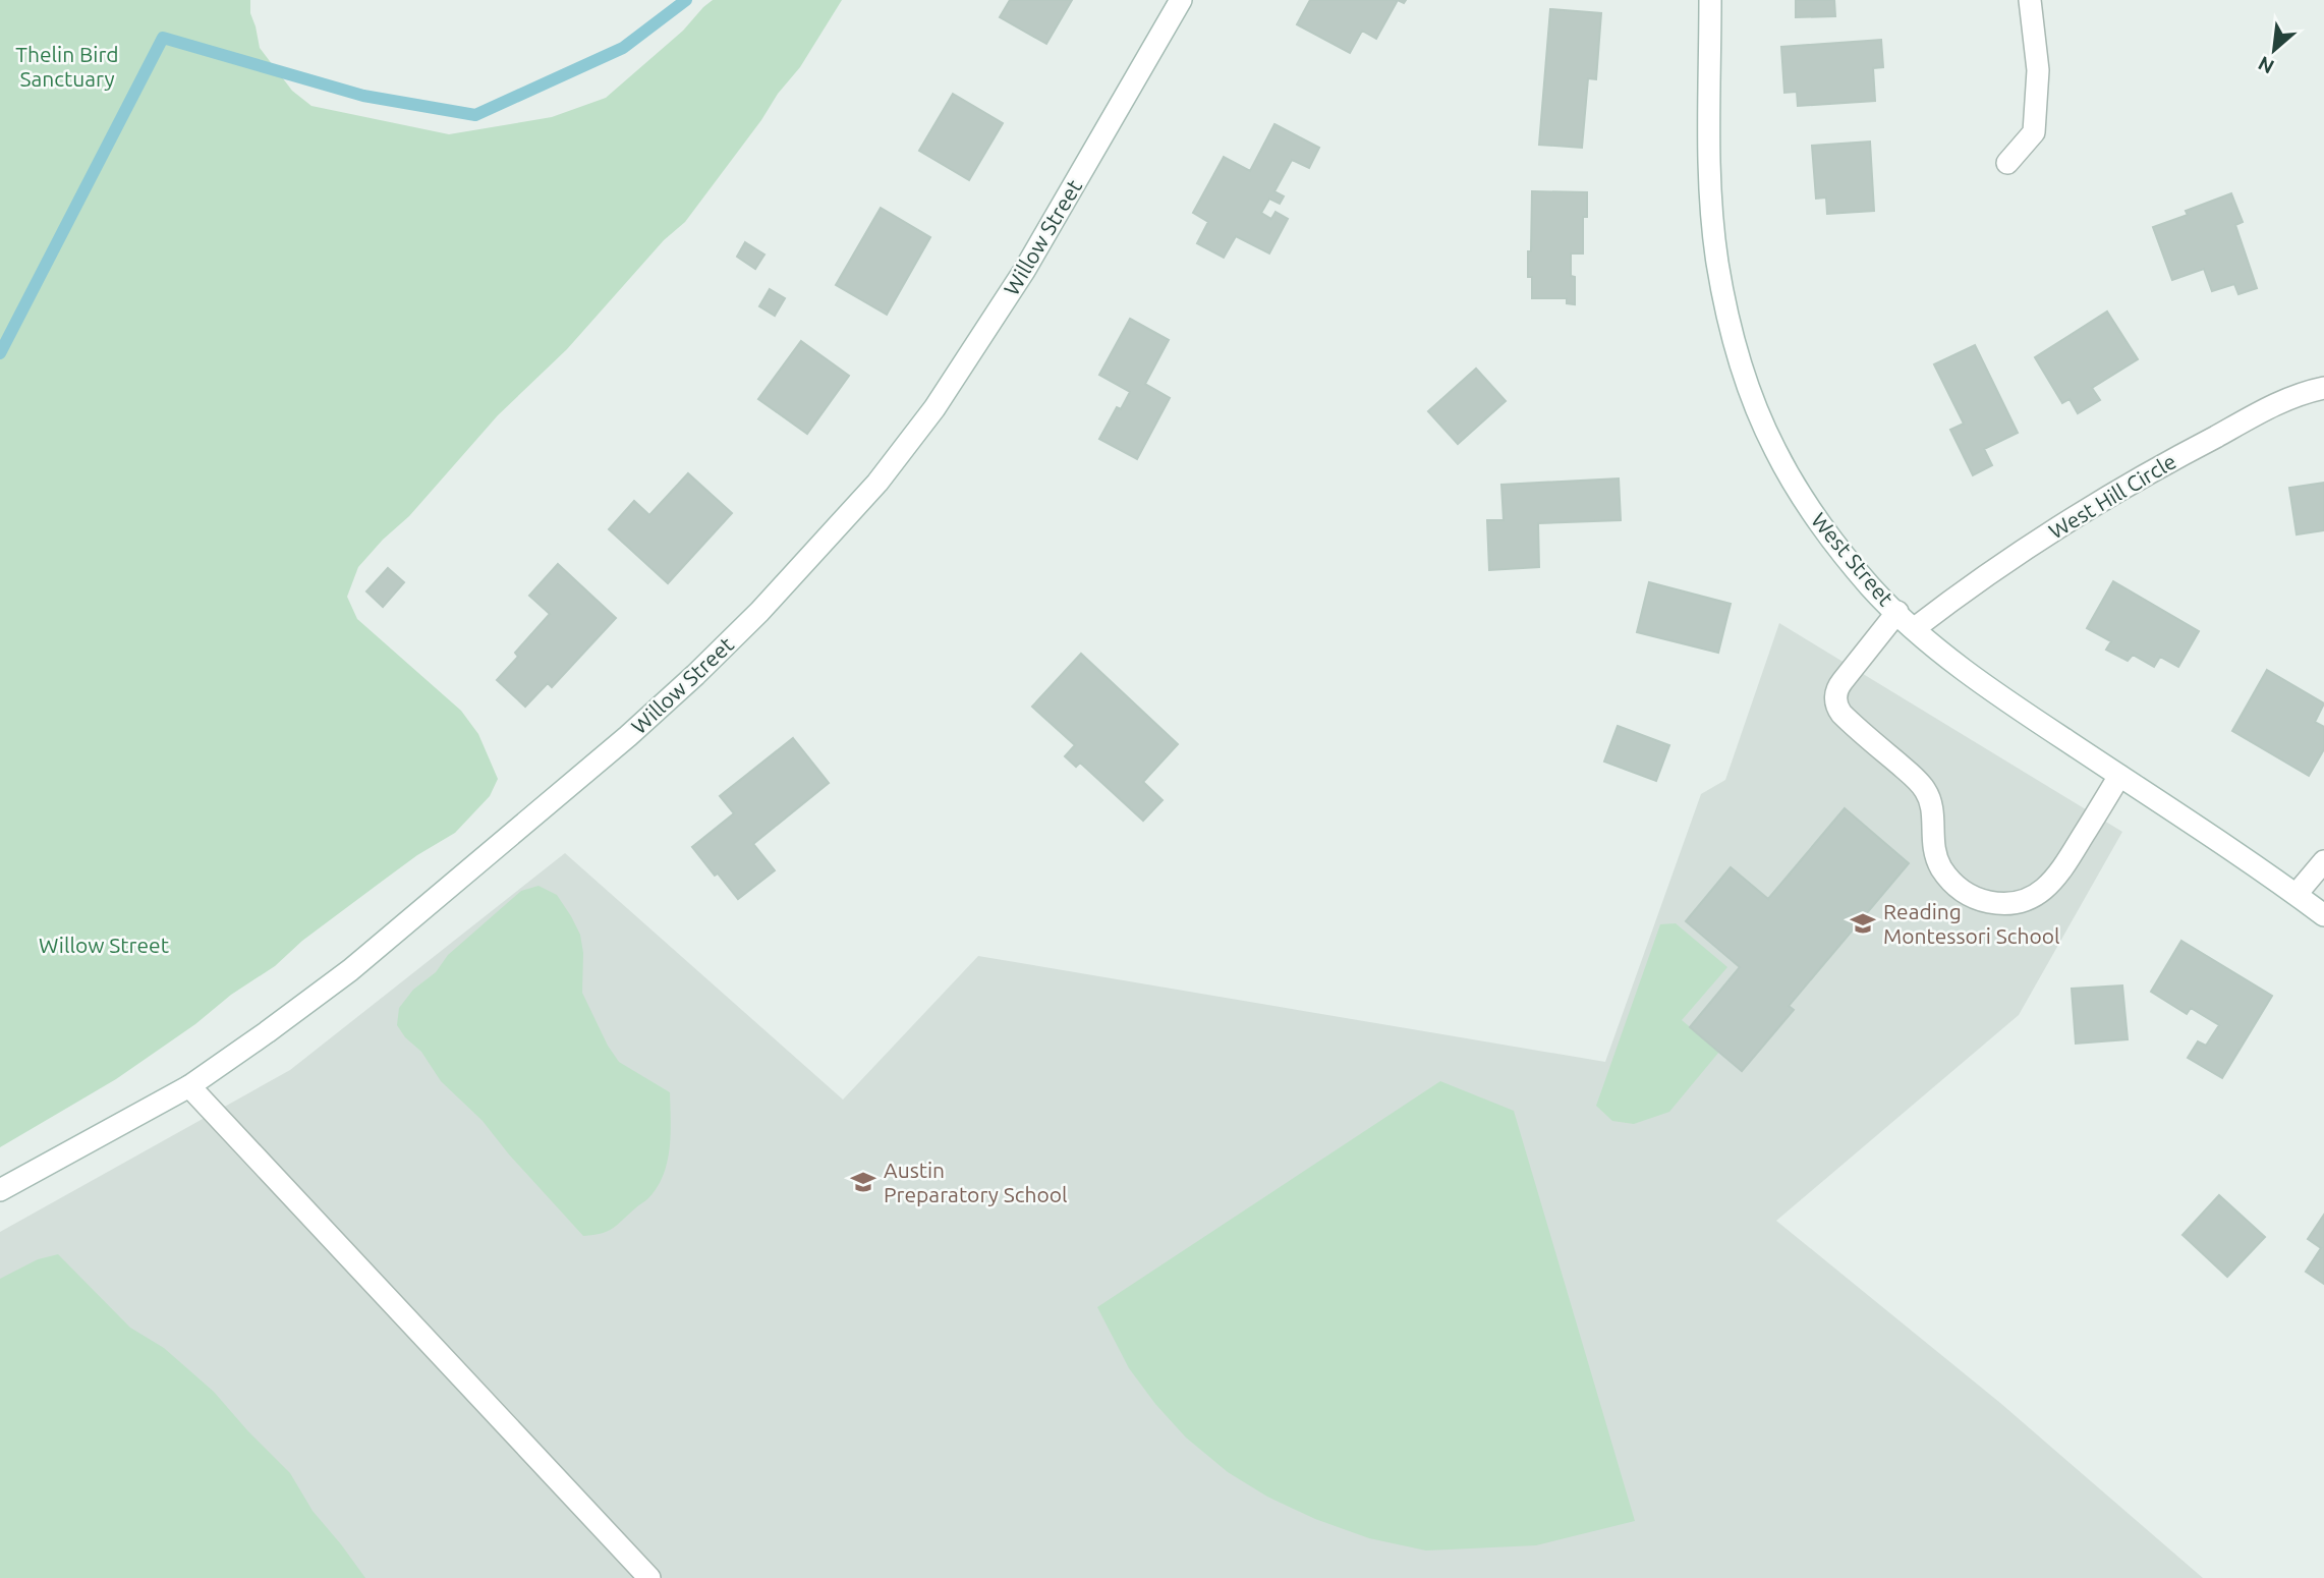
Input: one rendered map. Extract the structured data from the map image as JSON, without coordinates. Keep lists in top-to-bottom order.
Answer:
{
  "streets": {
    "main road": ["Willow Street", "West Hill Circle", "West Street"]
  },
  "crossings": [
    ["West Hill Circle", "West Street"]
  ],
  "parks": ["Thelin Bird Sanctuary", "Willow Street"],
  "places": {
    "school or university": ["Reading Montessori School", "Austin Preparatory School"]
  },
  "north": "bottom left"
}
